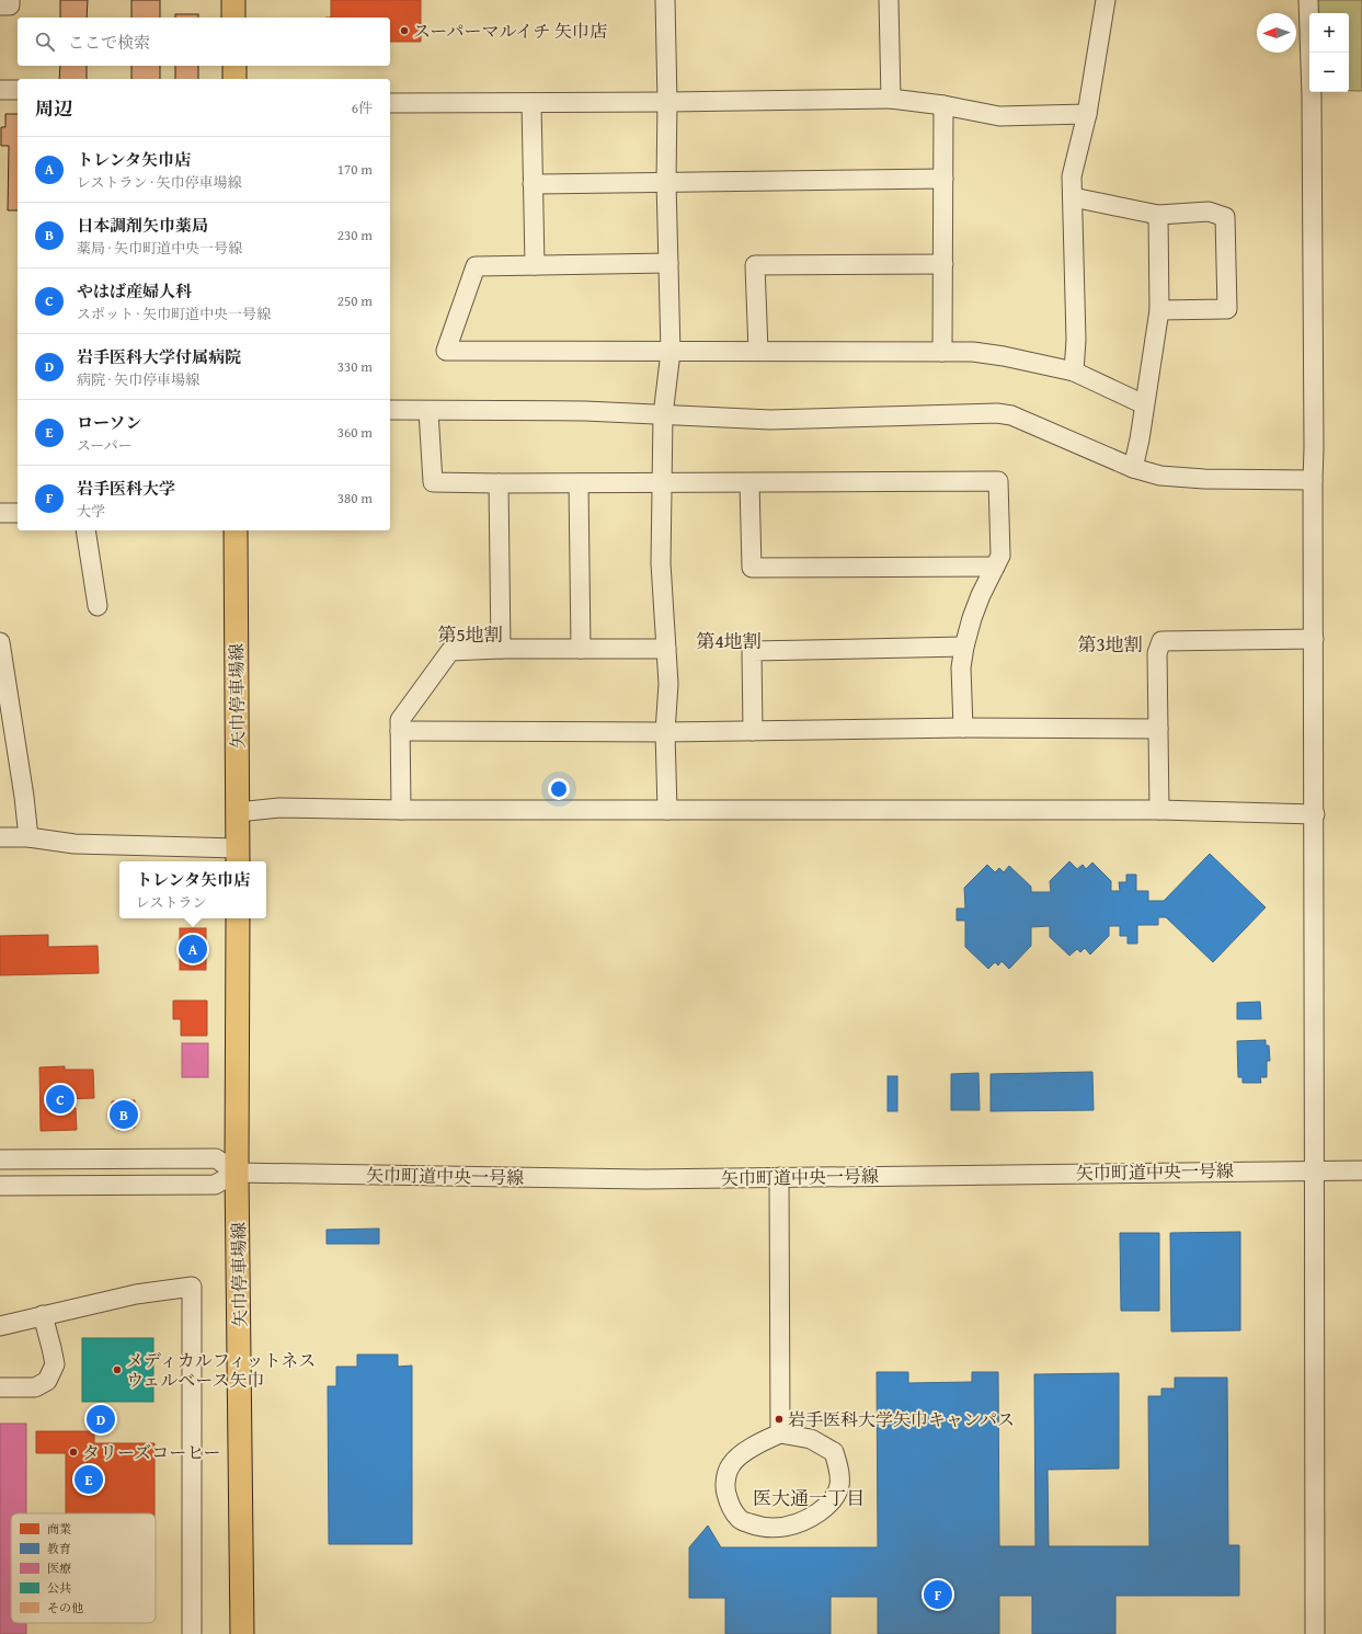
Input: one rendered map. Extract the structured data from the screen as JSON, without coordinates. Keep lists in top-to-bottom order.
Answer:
{
  "streets": {
    "main road": ["矢巾停車場線"],
    "street": ["矢巾町道中央一号線"]
  },
  "crossings": [
    ["矢巾停車場線", "矢巾町道中央一号線"]
  ],
  "districts": [
    "第5地割",
    "第4地割",
    "第3地割",
    "医大通一丁目"
  ],
  "places": [
    "スーパーマルイチ 矢巾店",
    "メディカルフィットネス ウェルベース矢巾",
    "岩手医科大学矢巾キャンパス",
    "タリーズコーヒー"
  ],
  "legend": [
    "商業",
    "教育",
    "医療",
    "公共",
    "その他"
  ],
  "north": "left",
  "page": {
    "map_buttons": ["+", "−"],
    "search": "ここで検索",
    "heading": ["周辺", "6件"],
    "list": [
      {
        "mark": "A",
        "name": "トレンタ矢巾店",
        "note": "レストラン · 矢巾停車場線",
        "value": "170 m"
      },
      {
        "mark": "B",
        "name": "日本調剤矢巾薬局",
        "note": "薬局 · 矢巾町道中央一号線",
        "value": "230 m"
      },
      {
        "mark": "C",
        "name": "やはば産婦人科",
        "note": "スポット · 矢巾町道中央一号線",
        "value": "250 m"
      },
      {
        "mark": "D",
        "name": "岩手医科大学付属病院",
        "note": "病院 · 矢巾停車場線",
        "value": "330 m"
      },
      {
        "mark": "E",
        "name": "ローソン",
        "note": "スーパー",
        "value": "360 m"
      },
      {
        "mark": "F",
        "name": "岩手医科大学",
        "note": "大学",
        "value": "380 m"
      }
    ],
    "popup": ["トレンタ矢巾店", "レストラン"],
    "pins": [
      "A",
      "C",
      "B",
      "D",
      "E",
      "F"
    ]
  }
}
